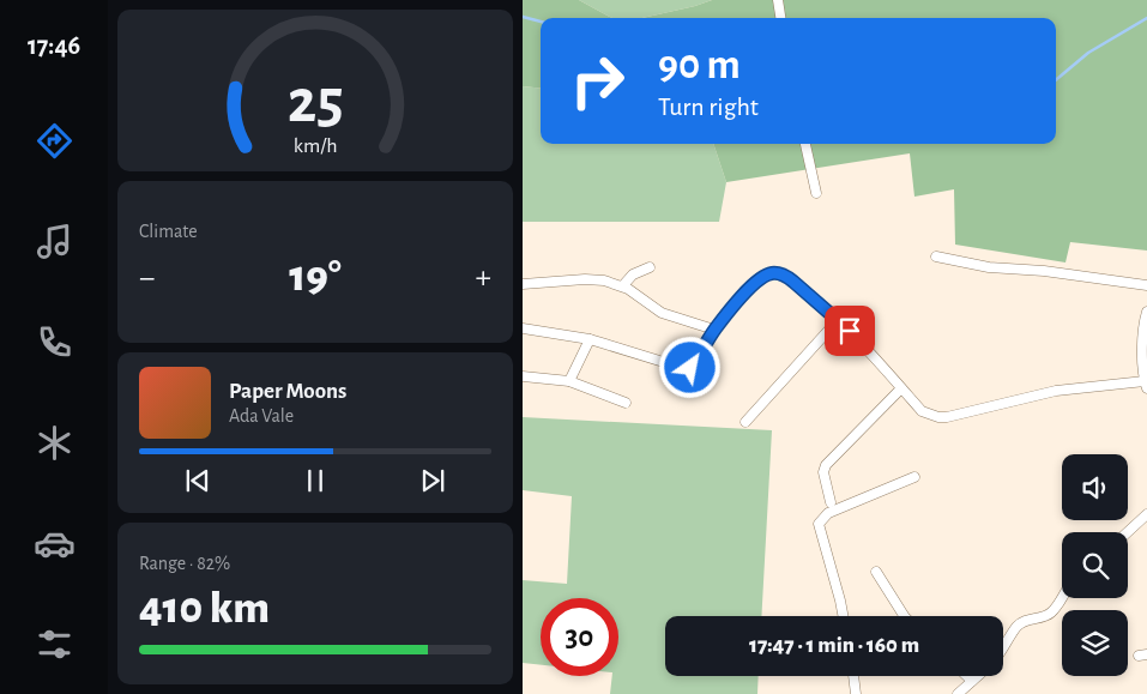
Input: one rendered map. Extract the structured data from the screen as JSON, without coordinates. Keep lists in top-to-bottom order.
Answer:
{
  "page": {
    "tabs": "17:46",
    "turn": ["90 m", "Turn right"],
    "tile": [
      "Climate",
      ["Range · 82%", "410 km"]
    ],
    "heat": ["−", "19°", "+"],
    "song": ["Paper Moons", "Ada Vale"],
    "limit": "30",
    "trip": "17:47 · 1 min · 160 m",
    "gauge": ["25", "km/h"]
  }
}
